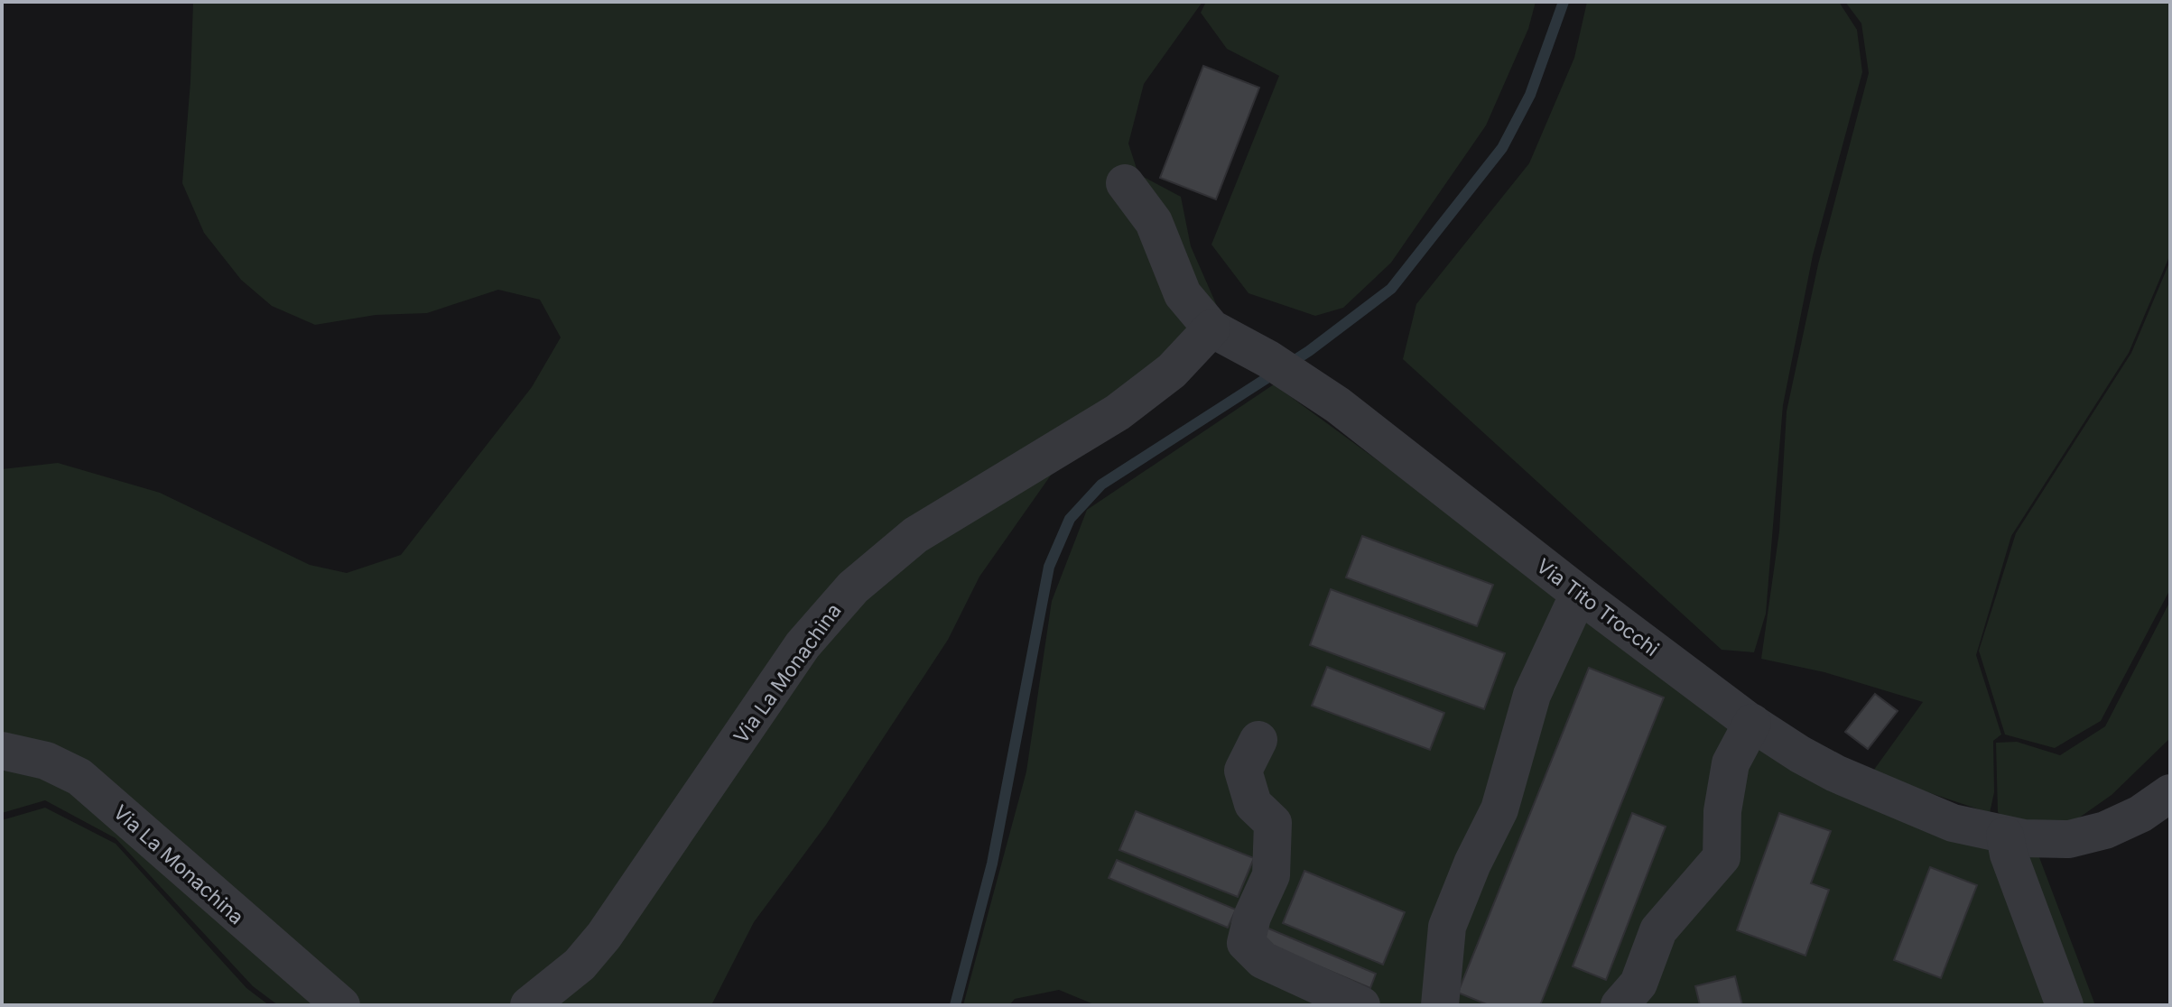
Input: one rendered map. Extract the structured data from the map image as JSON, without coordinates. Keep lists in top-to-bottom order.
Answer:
{
  "streets": {
    "street": ["Via Tito Trocchi", "Via La Monachina"]
  },
  "crossings": [
    ["Via Tito Trocchi", "Via La Monachina"]
  ]
}
